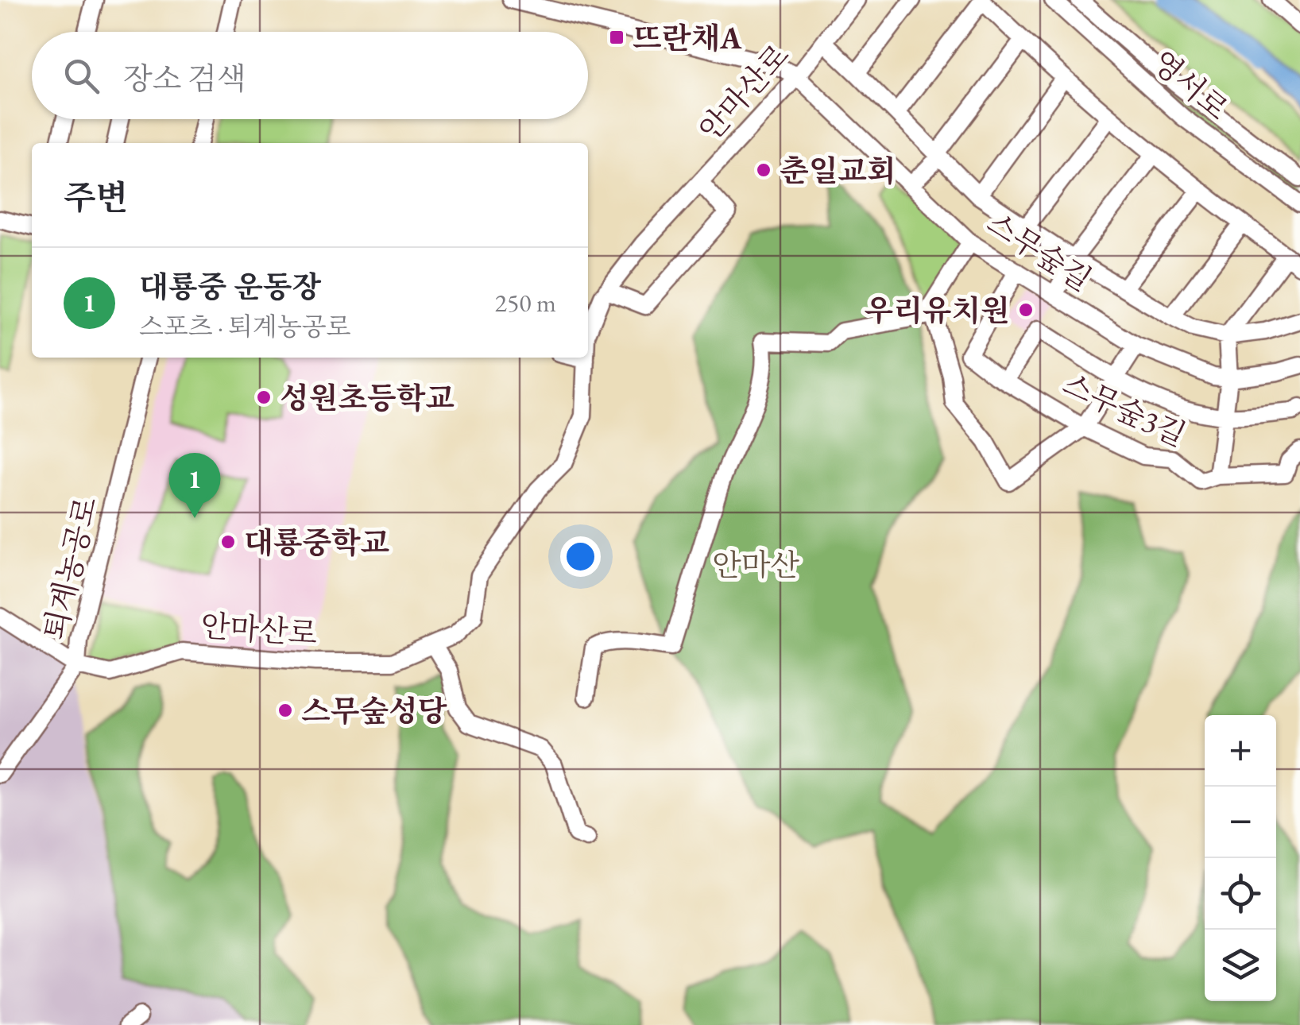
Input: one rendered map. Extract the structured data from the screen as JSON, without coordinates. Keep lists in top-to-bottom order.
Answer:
{
  "streets": {
    "street": [
      "영서로",
      "안마산로",
      "스무숲길",
      "스무숲3길",
      "퇴계농공로"
    ]
  },
  "crossings": [
    ["안마산로", "스무숲길"],
    ["안마산로", "퇴계농공로"]
  ],
  "parks": ["안마산"],
  "places": {
    "transit": ["뜨란채A"],
    "other": [
      "춘일교회",
      "우리유치원",
      "성원초등학교",
      "대룡중학교",
      "스무숲성당"
    ]
  },
  "page": {
    "search": "장소 검색",
    "heading": "주변",
    "list": [
      {
        "mark": "1",
        "name": "대룡중 운동장",
        "note": "스포츠 · 퇴계농공로",
        "value": "250 m"
      }
    ],
    "pins": "1",
    "map_buttons": ["+", "−"]
  }
}
